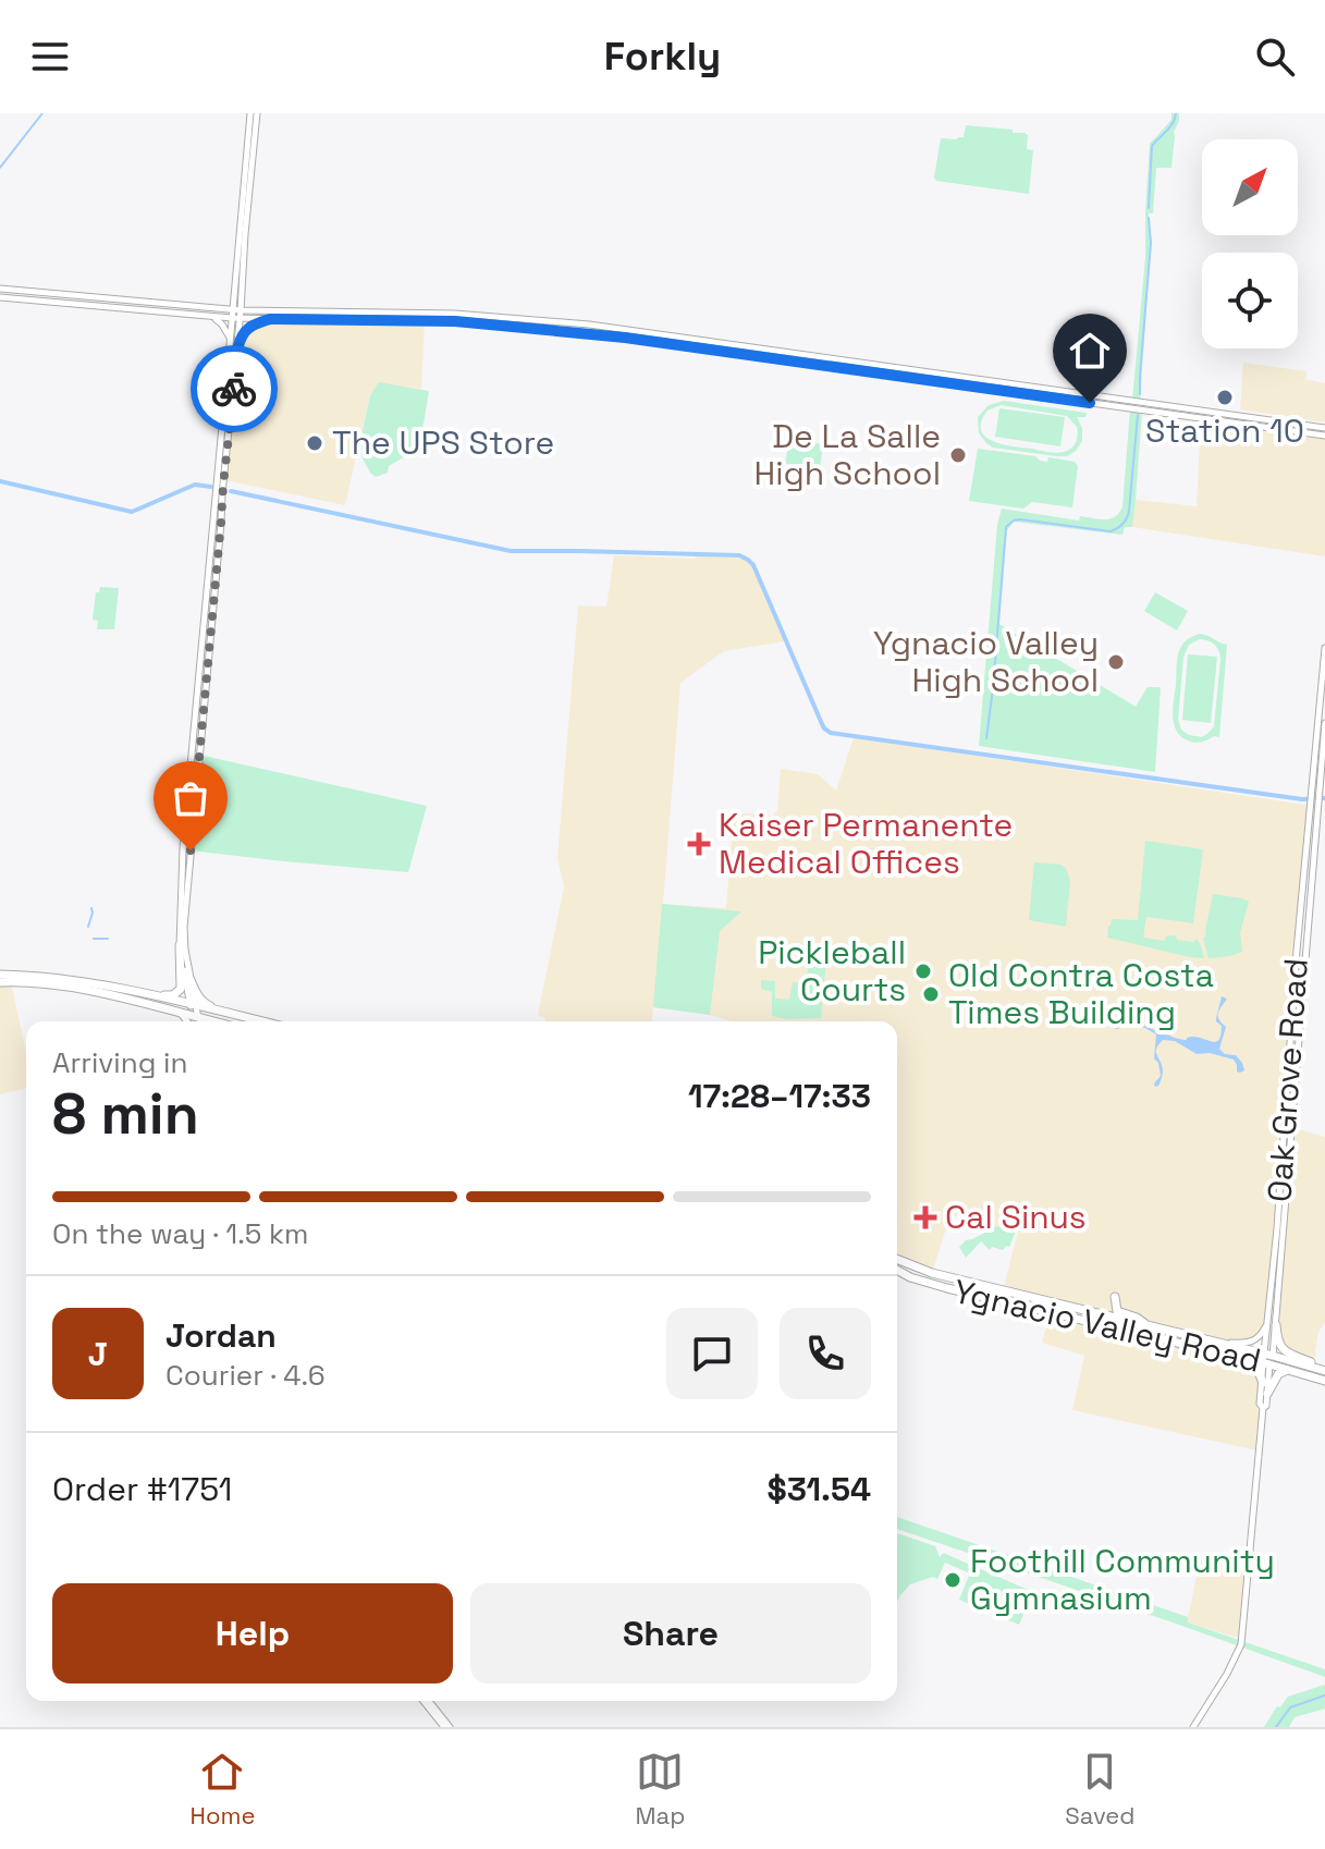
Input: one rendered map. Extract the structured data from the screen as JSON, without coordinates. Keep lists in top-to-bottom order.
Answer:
{
  "streets": {
    "highway": ["Ygnacio Valley Road"],
    "main road": ["Oak Grove Road"]
  },
  "crossings": [
    ["Oak Grove Road", "Ygnacio Valley Road"]
  ],
  "places": {
    "other": [
      "Station 10",
      "The UPS Store",
      "De La Salle High School",
      "Ygnacio Valley High School",
      "Pickleball Courts",
      "Old Contra Costa Times Building",
      "Foothill Community Gymnasium"
    ],
    "health": ["Kaiser Permanente Medical Offices", "Cal Sinus"]
  },
  "north": "top right",
  "page": {
    "header": "Forkly",
    "heading": ["8 min", "Arriving in", "17:28–17:33"],
    "panel": [
      "Jordan",
      "Courier · 4.6",
      "Order #1751",
      "$31.54"
    ],
    "bar": "On the way · 1.5 km",
    "round": "J",
    "buttons": ["Help", "Share"],
    "tabs": ["Home", "Map", "Saved"]
  }
}
